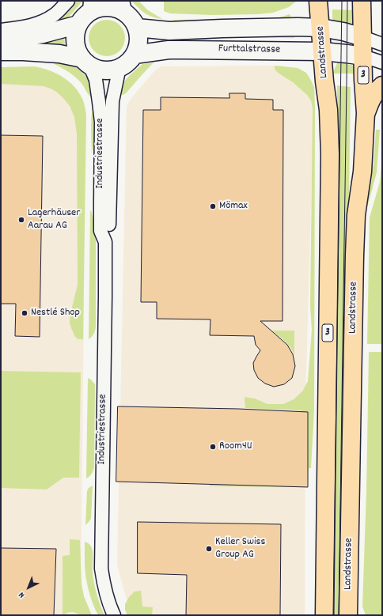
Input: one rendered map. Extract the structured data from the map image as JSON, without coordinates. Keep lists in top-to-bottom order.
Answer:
{
  "streets": {
    "main road": ["Furttalstrasse", "Landstrasse", "3"],
    "street": ["Industriestrasse"]
  },
  "crossings": [
    ["Furttalstrasse", "Landstrasse"],
    ["Furttalstrasse", "Industriestrasse"]
  ],
  "places": [
    "Mömax",
    "Lagerhäuser Aarau AG",
    "Nestlé Shop",
    "Room4U",
    "Keller Swiss Group AG"
  ],
  "north": "bottom left"
}
